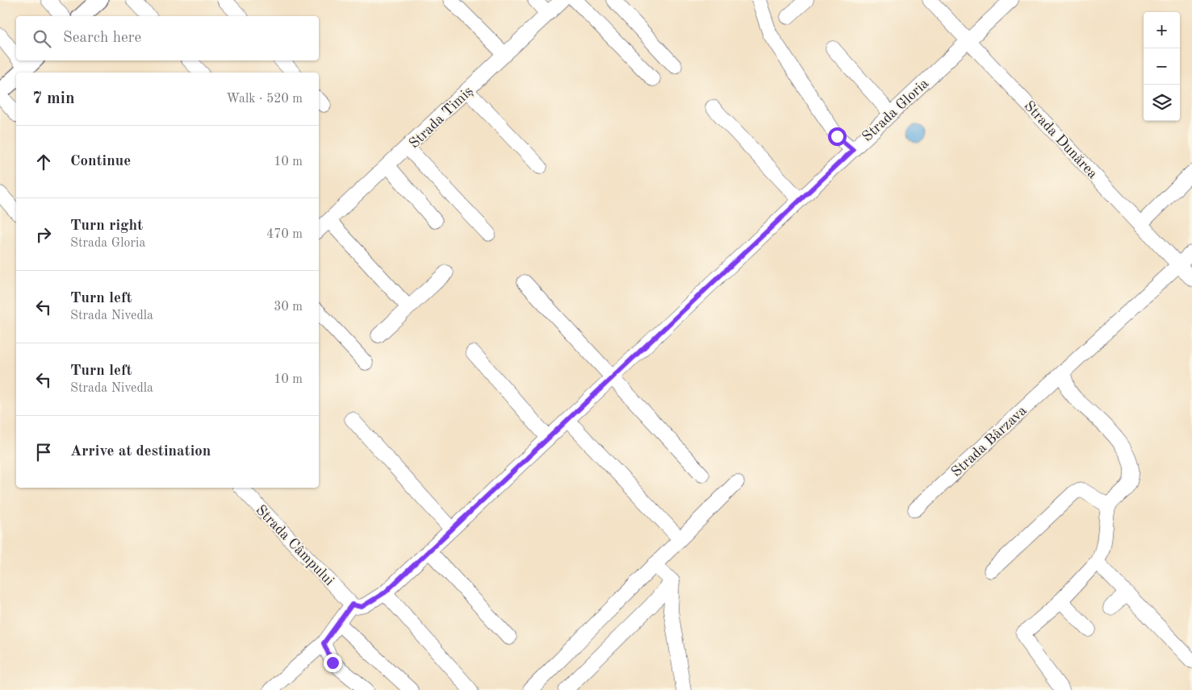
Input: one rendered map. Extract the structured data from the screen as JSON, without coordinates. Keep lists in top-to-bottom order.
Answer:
{
  "streets": {
    "street": [
      "Strada Gloria",
      "Strada Timiș",
      "Strada Dunărea",
      "Strada Bârzava",
      "Strada Câmpului"
    ]
  },
  "crossings": [
    ["Strada Gloria", "Strada Dunărea"],
    ["Strada Gloria", "Strada Câmpului"],
    ["Strada Dunărea", "Strada Bârzava"]
  ],
  "page": {
    "map_buttons": ["+", "−"],
    "search": "Search here",
    "heading": ["7 min", "Walk · 520 m"],
    "list": [
      ["Continue", "10 m"],
      ["Turn right", "Strada Gloria", "470 m"],
      ["Turn left", "Strada Nivedla", "30 m"],
      ["Turn left", "Strada Nivedla", "10 m"],
      "Arrive at destination"
    ]
  }
}
